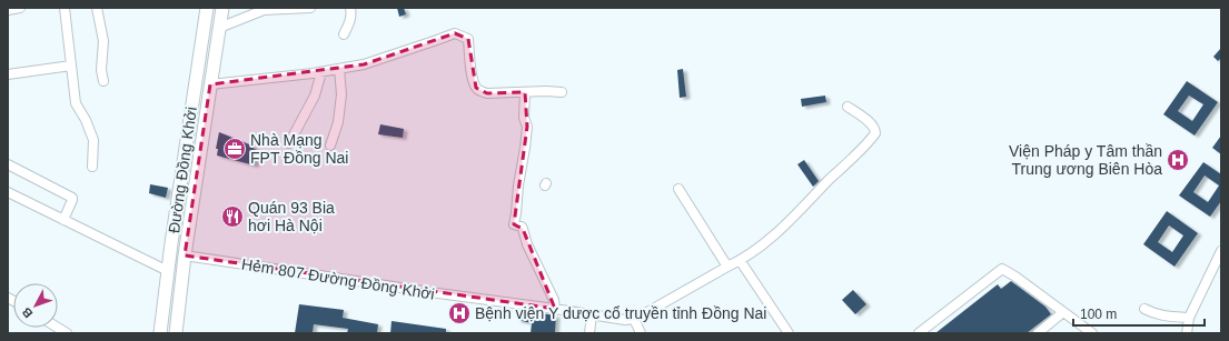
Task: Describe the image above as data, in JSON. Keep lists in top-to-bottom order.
{
  "streets": {
    "main road": ["Đường Đồng Khởi"],
    "street": ["Hẻm 807 Đường Đồng Khởi"]
  },
  "crossings": [
    ["Đường Đồng Khởi", "Hẻm 807 Đường Đồng Khởi"]
  ],
  "places": {
    "office": ["Nhà Mạng FPT Đồng Nai"],
    "hospital": ["Viện Pháp y Tâm thần Trung ương Biên Hòa", "Bệnh viện Y dược cổ truyền tỉnh Đồng Nai"],
    "restaurant": ["Quán 93 Bia hơi Hà Nội"]
  },
  "scale_bar": "100 m",
  "north": "bottom left"
}
